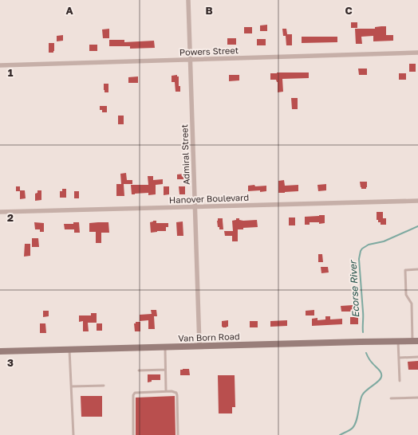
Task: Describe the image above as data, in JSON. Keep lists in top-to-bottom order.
{
  "streets": {
    "main road": ["Van Born Road"],
    "street": ["Powers Street", "Admiral Street", "Hanover Boulevard"]
  },
  "crossings": [
    ["Powers Street", "Admiral Street"],
    ["Admiral Street", "Hanover Boulevard"],
    ["Admiral Street", "Van Born Road"]
  ],
  "water": ["Ecorse River"],
  "grid": {
    "columns": ["A", "B", "C"],
    "rows": ["1", "2", "3"]
  }
}
